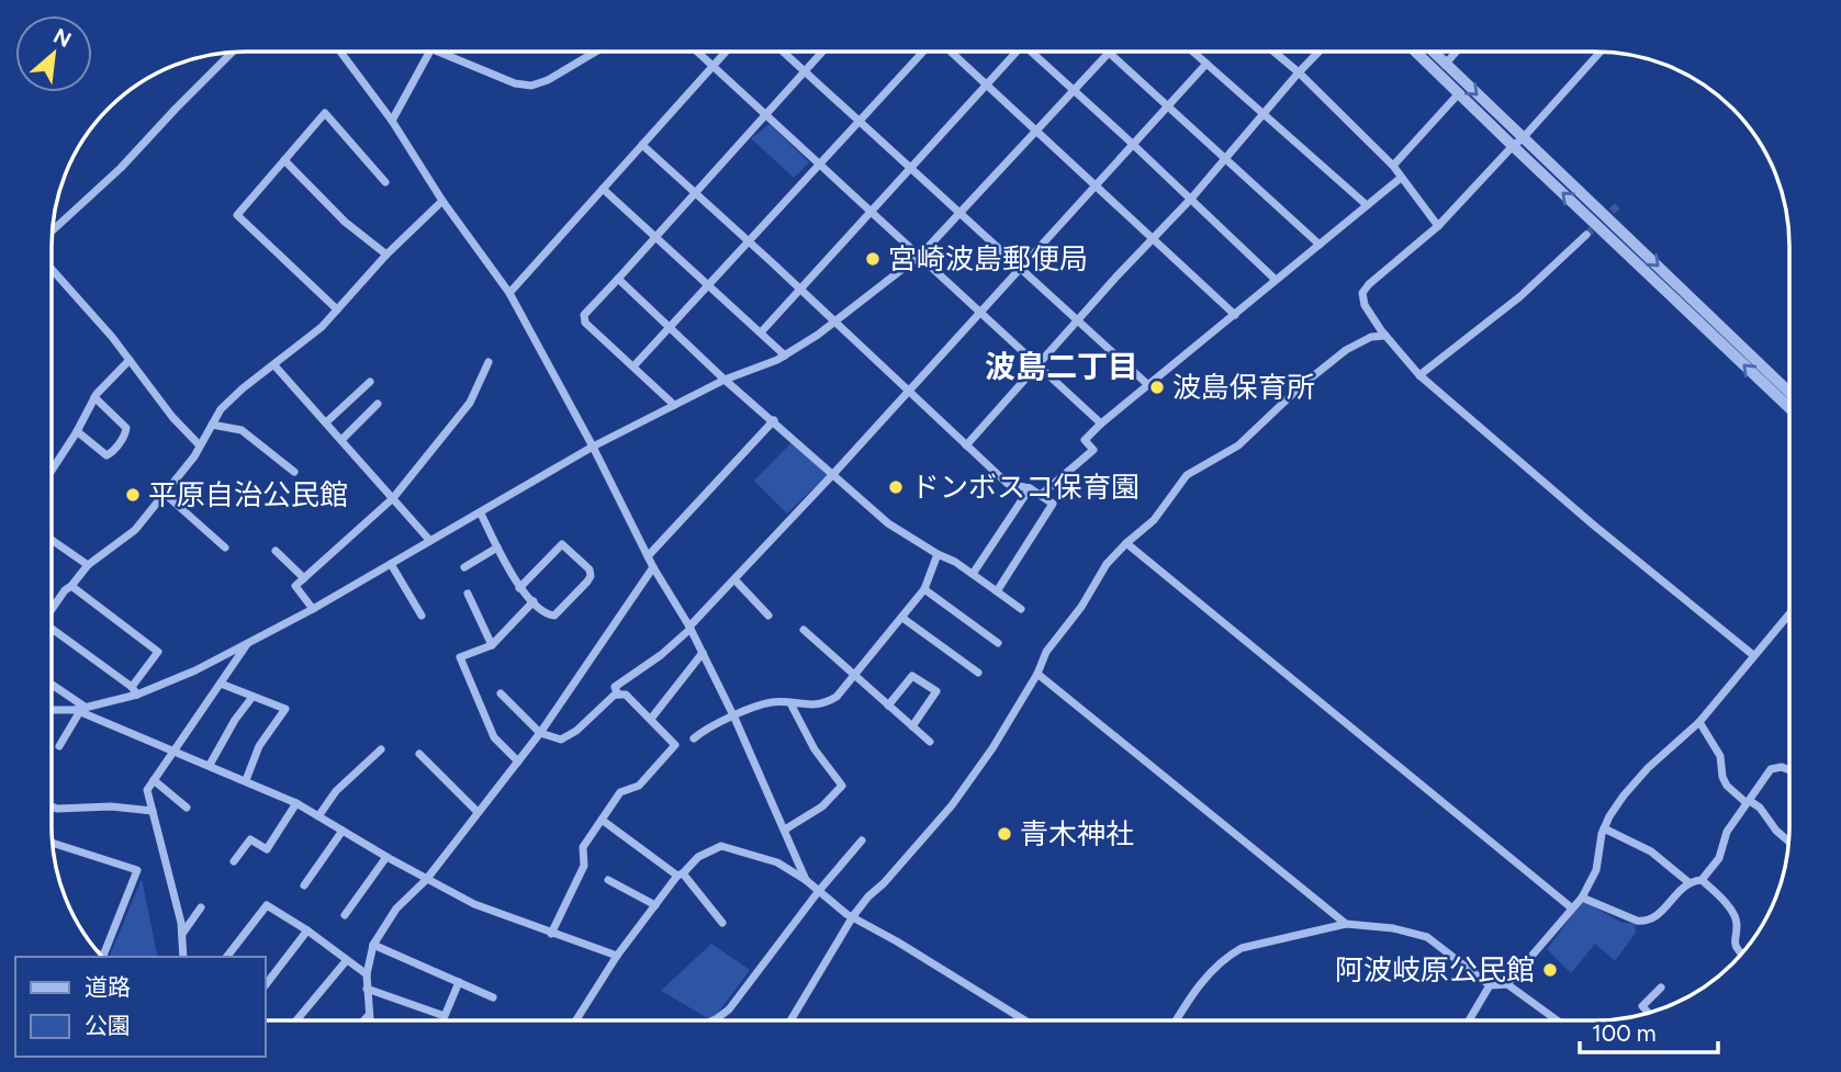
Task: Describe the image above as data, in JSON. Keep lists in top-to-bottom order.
{
  "districts": ["波島二丁目"],
  "places": [
    "宮崎波島郵便局",
    "波島保育所",
    "ドンボスコ保育園",
    "平原自治公民館",
    "青木神社",
    "阿波岐原公民館"
  ],
  "legend": ["道路", "公園"],
  "scale_bar": "100 m",
  "north": "top right"
}
